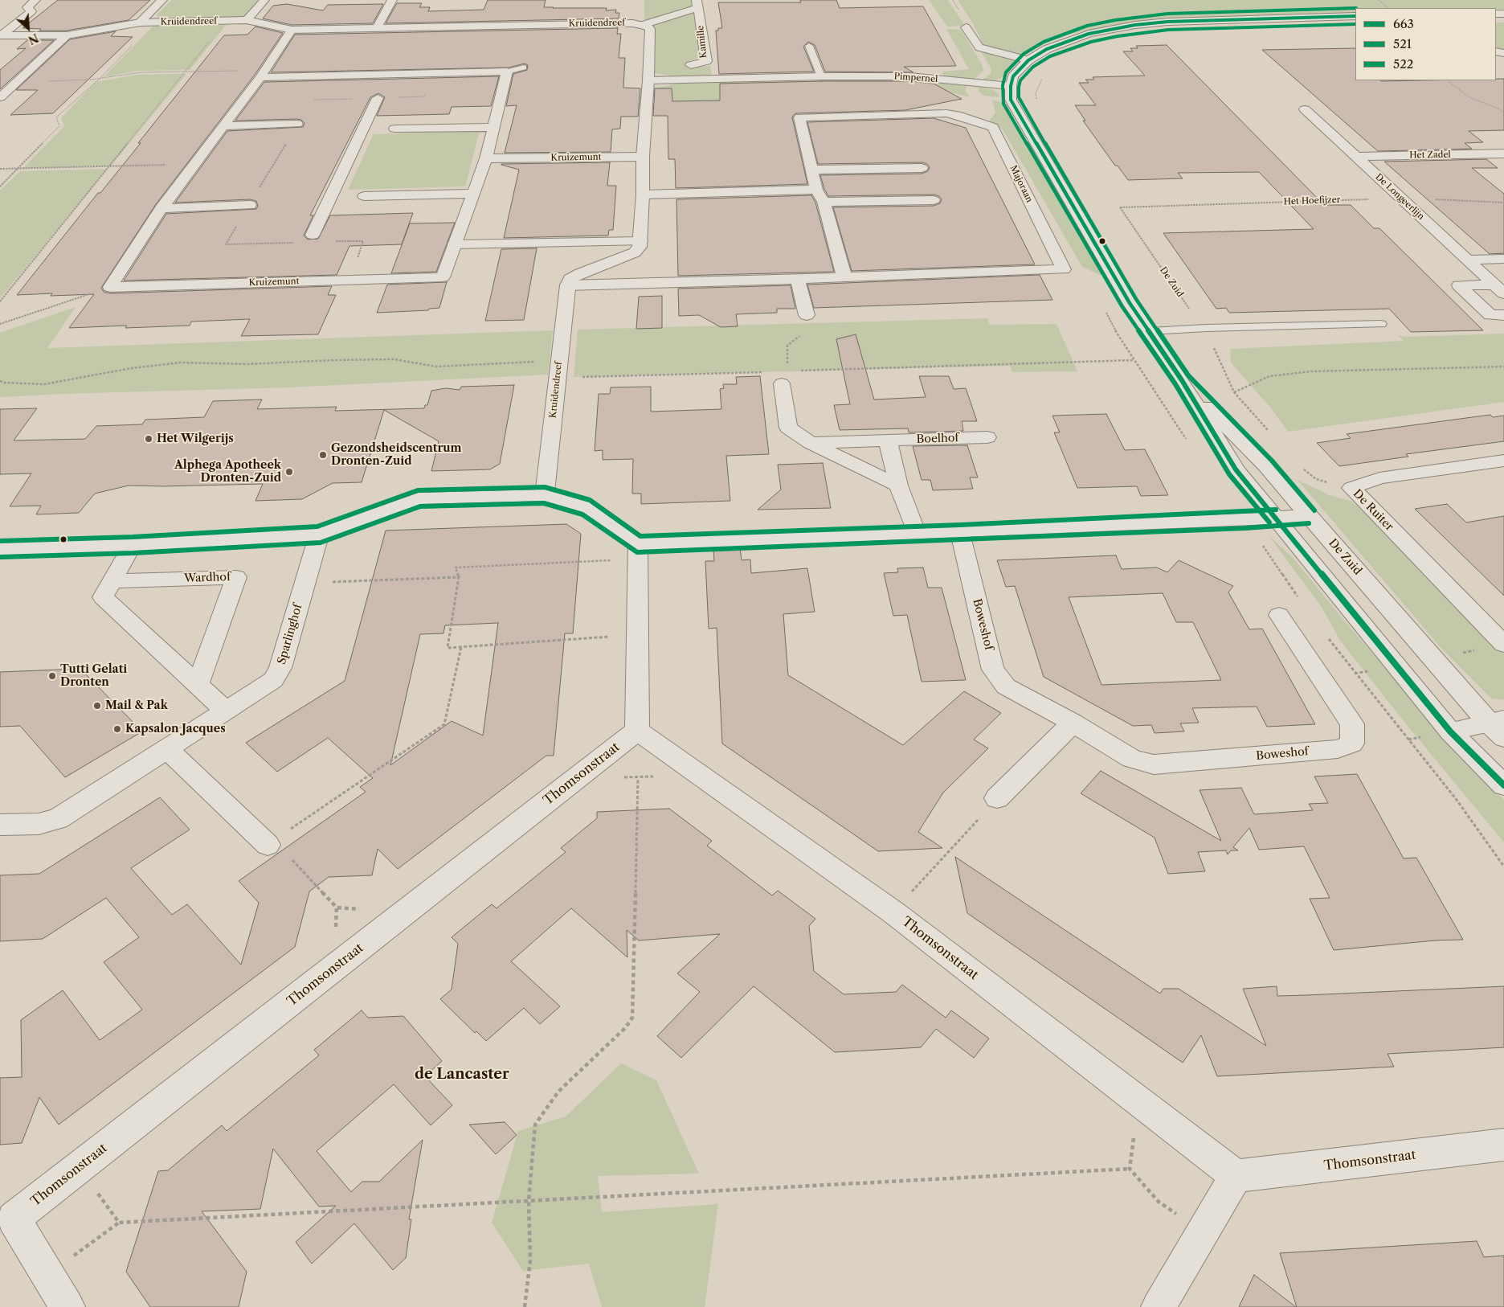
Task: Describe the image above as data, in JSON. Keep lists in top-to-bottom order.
{
  "streets": {
    "street": [
      "Kruidendreef",
      "Kamille",
      "Pimpernel",
      "Het Zadel",
      "Kruizemunt",
      "Majoraan",
      "De Longeerlijn",
      "De Zuid",
      "Boelhof",
      "De Ruiter",
      "Wardhof",
      "Boweshof",
      "Sparlinghof",
      "Thomsonstraat"
    ],
    "path": ["Het Hoefijzer"]
  },
  "crossings": [
    ["Kruidendreef", "Kamille"],
    ["Pimpernel", "De Zuid"],
    ["Het Zadel", "De Longeerlijn"],
    ["De Longeerlijn", "Het Hoefijzer"],
    ["Het Hoefijzer", "De Zuid"]
  ],
  "districts": ["de Lancaster"],
  "places": [
    "Het Wilgerijs",
    "Gezondsheidscentrum Dronten-Zuid",
    "Alphega Apotheek Dronten-Zuid",
    "Tutti Gelati Dronten",
    "Mail & Pak",
    "Kapsalon Jacques"
  ],
  "lines": ["transit line 522", "transit line 663", "transit line 521"],
  "legend": ["663", "521", "522"],
  "north": "bottom right"
}
